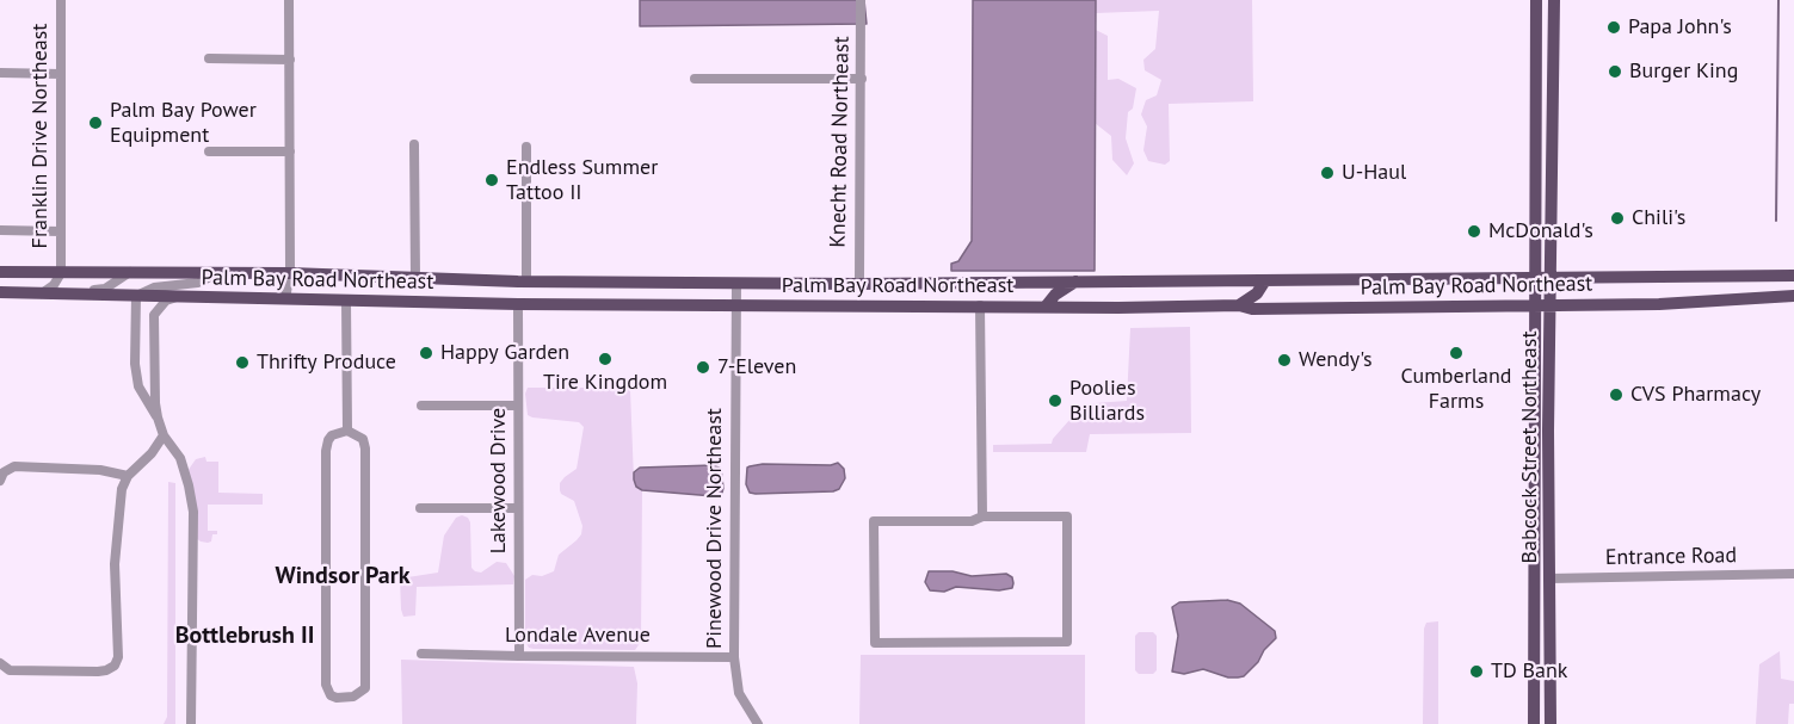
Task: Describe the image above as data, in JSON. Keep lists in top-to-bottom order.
{
  "streets": {
    "main road": ["Palm Bay Road Northeast", "Babcock Street Northeast"],
    "street": [
      "Franklin Drive Northeast",
      "Knecht Road Northeast",
      "Lakewood Drive",
      "Pinewood Drive Northeast",
      "Entrance Road",
      "Londale Avenue"
    ]
  },
  "crossings": [
    ["Franklin Drive Northeast", "Palm Bay Road Northeast"],
    ["Knecht Road Northeast", "Palm Bay Road Northeast"],
    ["Palm Bay Road Northeast", "Babcock Street Northeast"],
    ["Palm Bay Road Northeast", "Lakewood Drive"],
    ["Palm Bay Road Northeast", "Pinewood Drive Northeast"],
    ["Babcock Street Northeast", "Entrance Road"],
    ["Lakewood Drive", "Londale Avenue"],
    ["Pinewood Drive Northeast", "Londale Avenue"]
  ],
  "districts": ["Windsor Park", "Bottlebrush II"],
  "places": [
    "Papa John's",
    "Burger King",
    "Palm Bay Power Equipment",
    "U-Haul",
    "Endless Summer Tattoo II",
    "Chili's",
    "McDonald's",
    "Happy Garden",
    "Cumberland Farms",
    "Tire Kingdom",
    "Wendy's",
    "Thrifty Produce",
    "7-Eleven",
    "CVS Pharmacy",
    "Poolies Billiards",
    "TD Bank"
  ]
}
